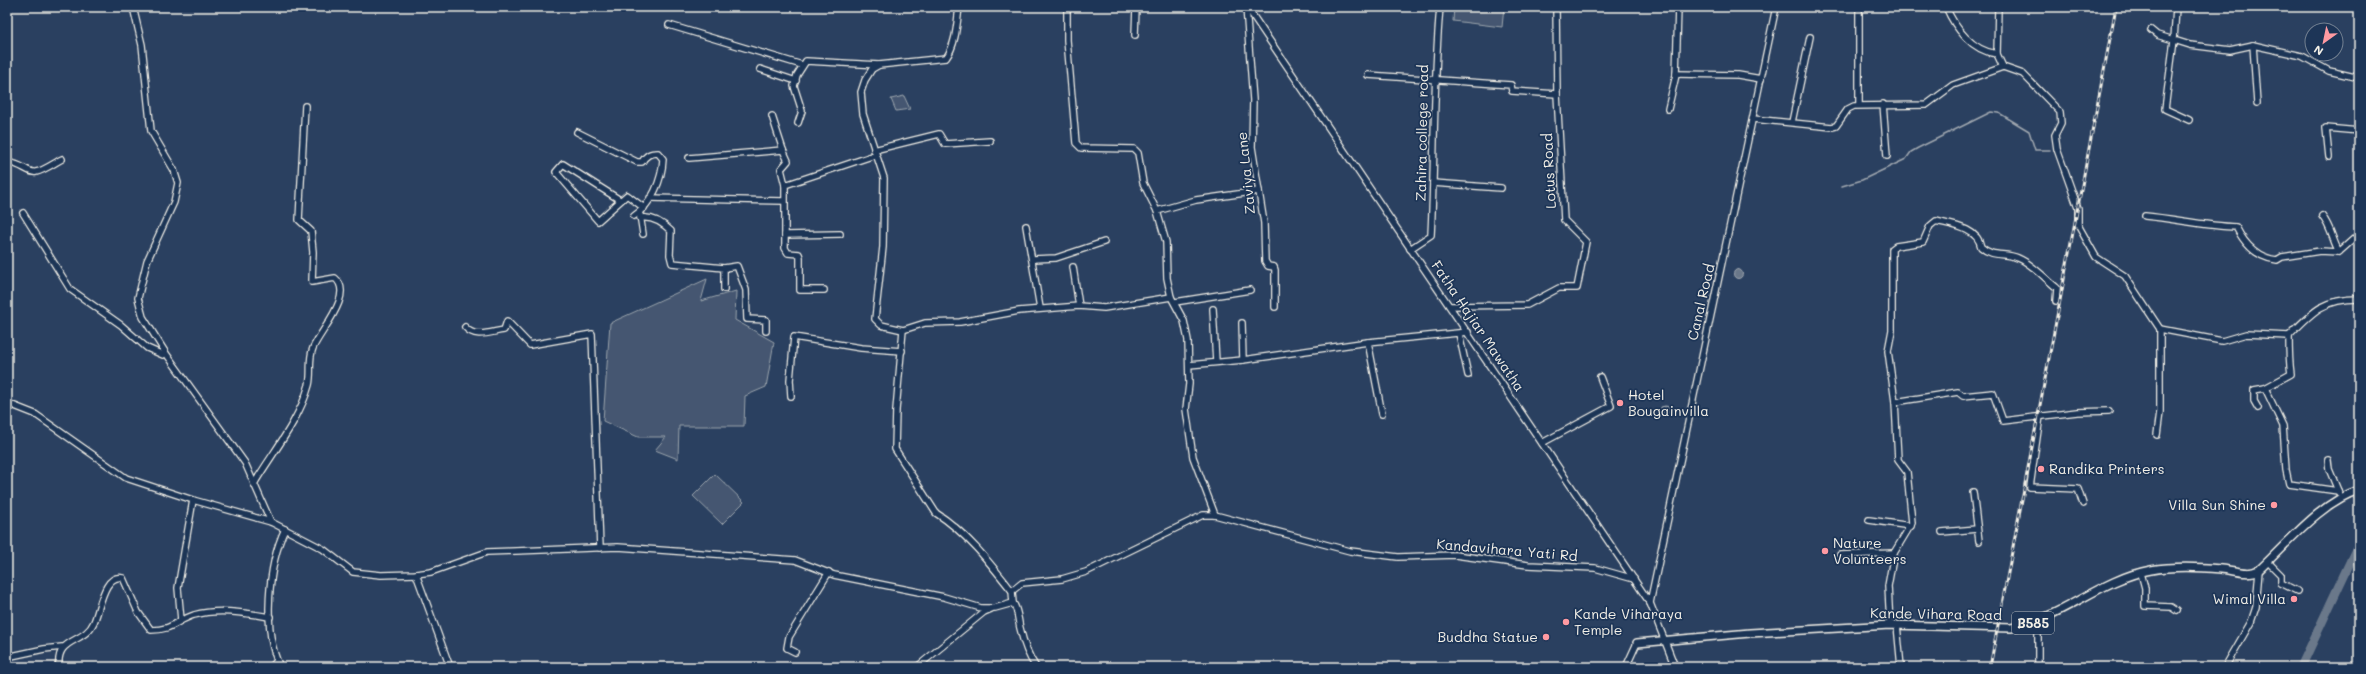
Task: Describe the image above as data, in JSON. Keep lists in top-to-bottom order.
{
  "streets": {
    "main road": ["Kande Vihara Road", "B585"],
    "street": [
      "Zahira college road",
      "Lotus Road",
      "Zaviya Lane",
      "Canal Road",
      "Fatha Hajiar Mawatha",
      "Kandavihara Yati Rd"
    ]
  },
  "crossings": [
    ["Zahira college road", "Fatha Hajiar Mawatha"],
    ["Lotus Road", "Fatha Hajiar Mawatha"],
    ["Zaviya Lane", "Fatha Hajiar Mawatha"],
    ["Canal Road", "Fatha Hajiar Mawatha"],
    ["Fatha Hajiar Mawatha", "Kandavihara Yati Rd"],
    ["Fatha Hajiar Mawatha", "Kande Vihara Road"]
  ],
  "places": [
    "Hotel Bougainvilla",
    "Randika Printers",
    "Villa Sun Shine",
    "Nature Volunteers",
    "Wimal Villa",
    "Kande Viharaya Temple",
    "Buddha Statue"
  ],
  "north": "bottom left"
}
